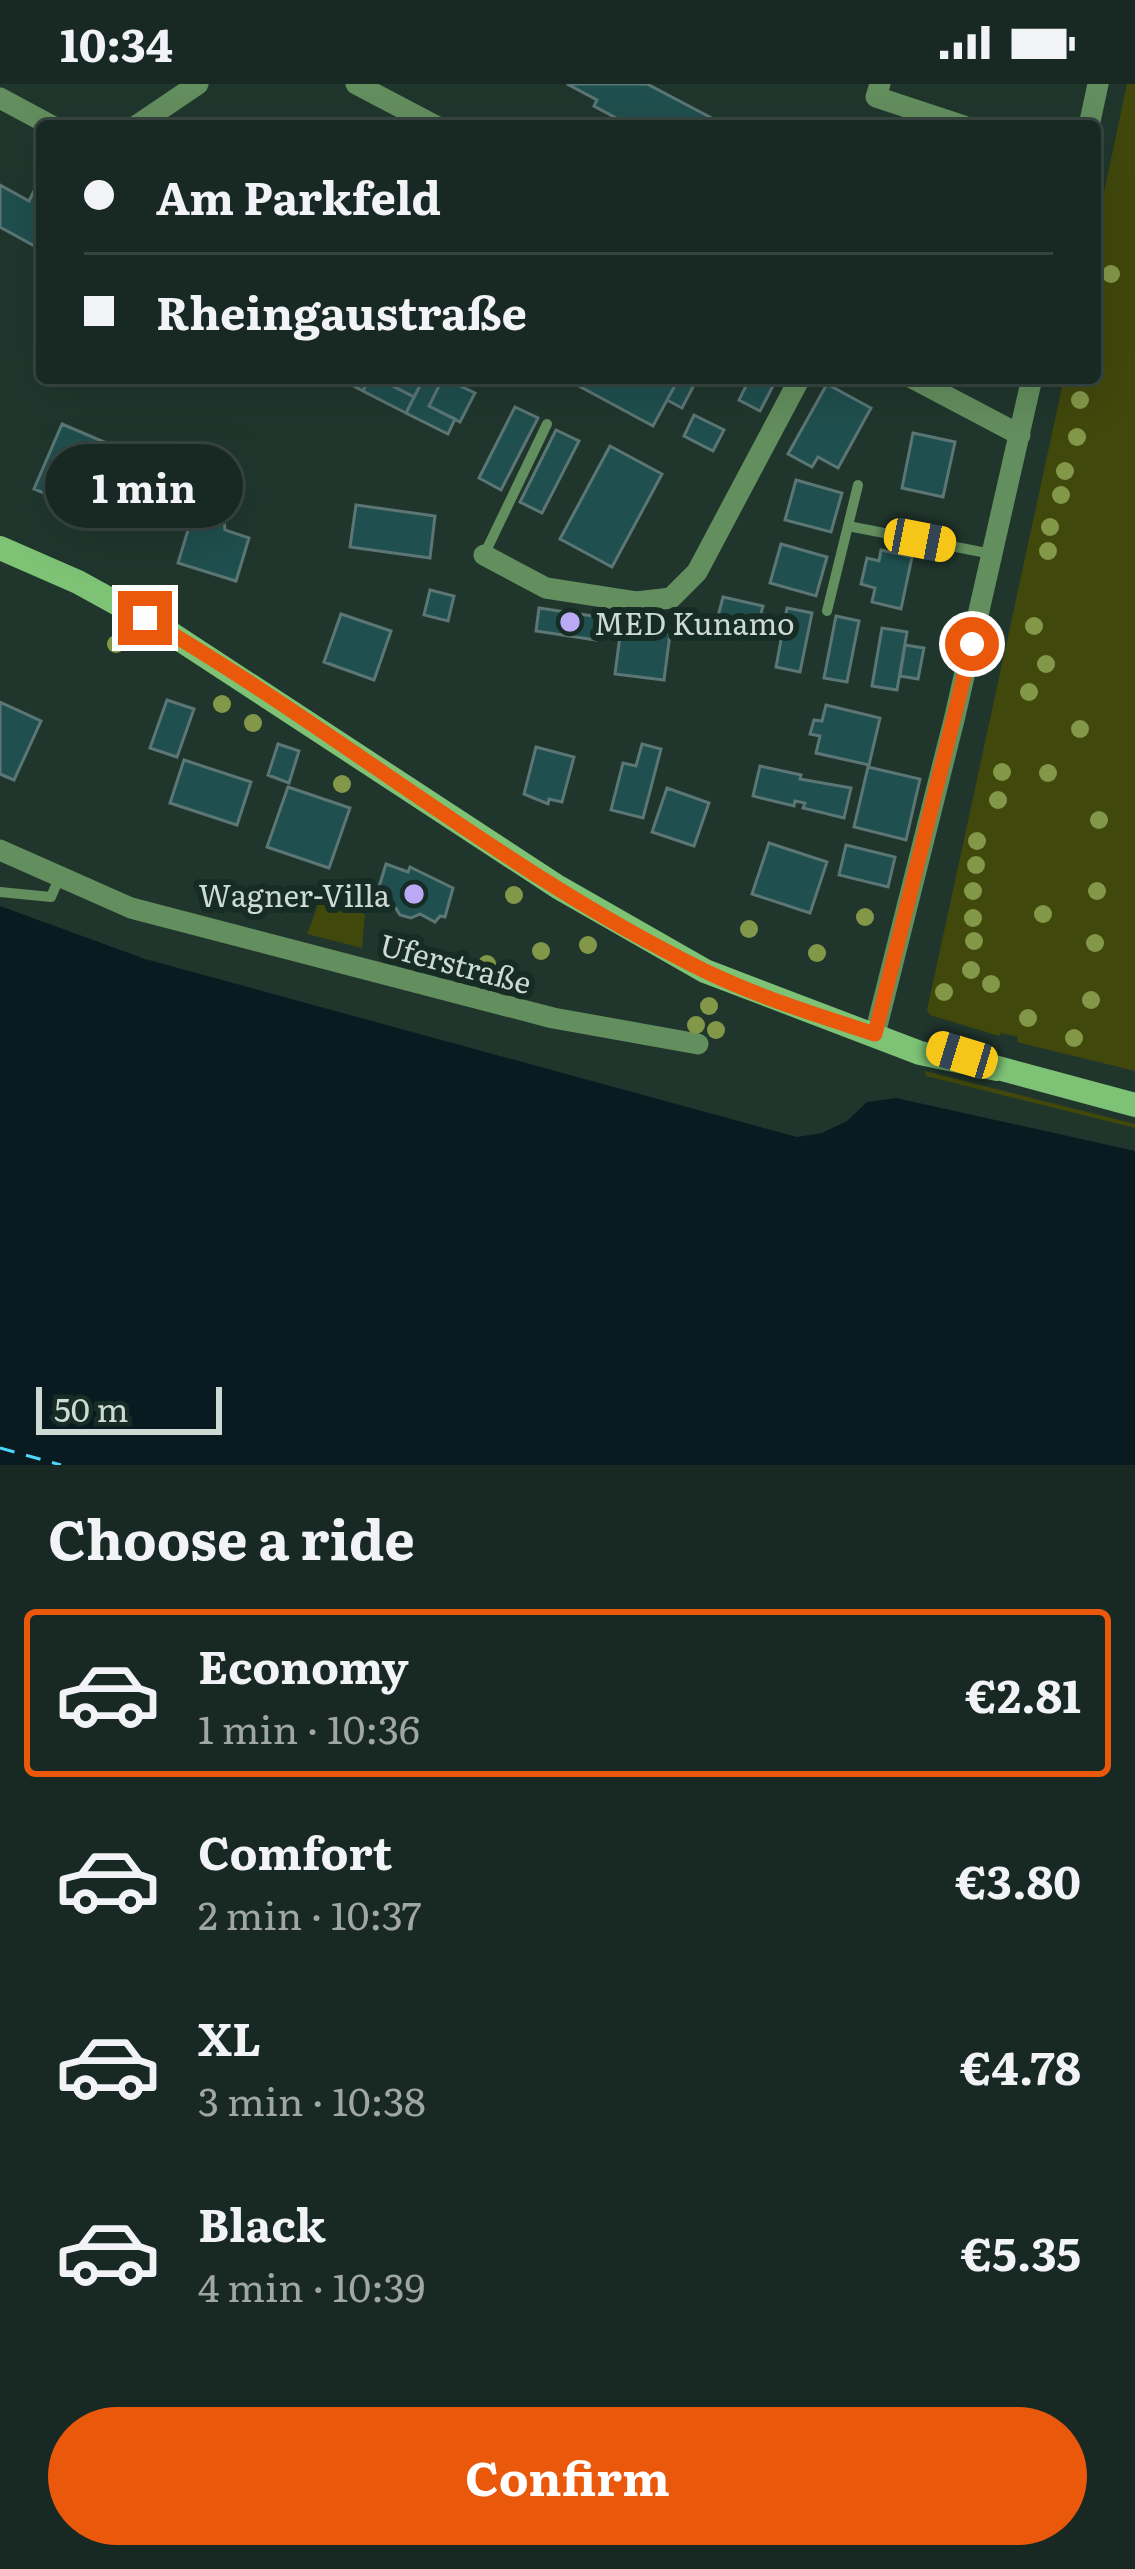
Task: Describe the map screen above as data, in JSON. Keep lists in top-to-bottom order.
{
  "streets": {
    "street": ["Uferstraße"]
  },
  "places": ["MED Kunamo", "Wagner-Villa"],
  "scale_bar": "50 m",
  "page": {
    "status": "10:34",
    "banner": ["Am Parkfeld", "Rheingaustraße"],
    "bubble": "1 min",
    "scale": "50 m",
    "heading": "Choose a ride",
    "list": [
      {
        "name": "Economy",
        "note": "1 min · 10:36",
        "value": "€2.81"
      },
      {
        "name": "Comfort",
        "note": "2 min · 10:37",
        "value": "€3.80"
      },
      {
        "name": "XL",
        "note": "3 min · 10:38",
        "value": "€4.78"
      },
      {
        "name": "Black",
        "note": "4 min · 10:39",
        "value": "€5.35"
      }
    ],
    "buttons": "Confirm"
  }
}
